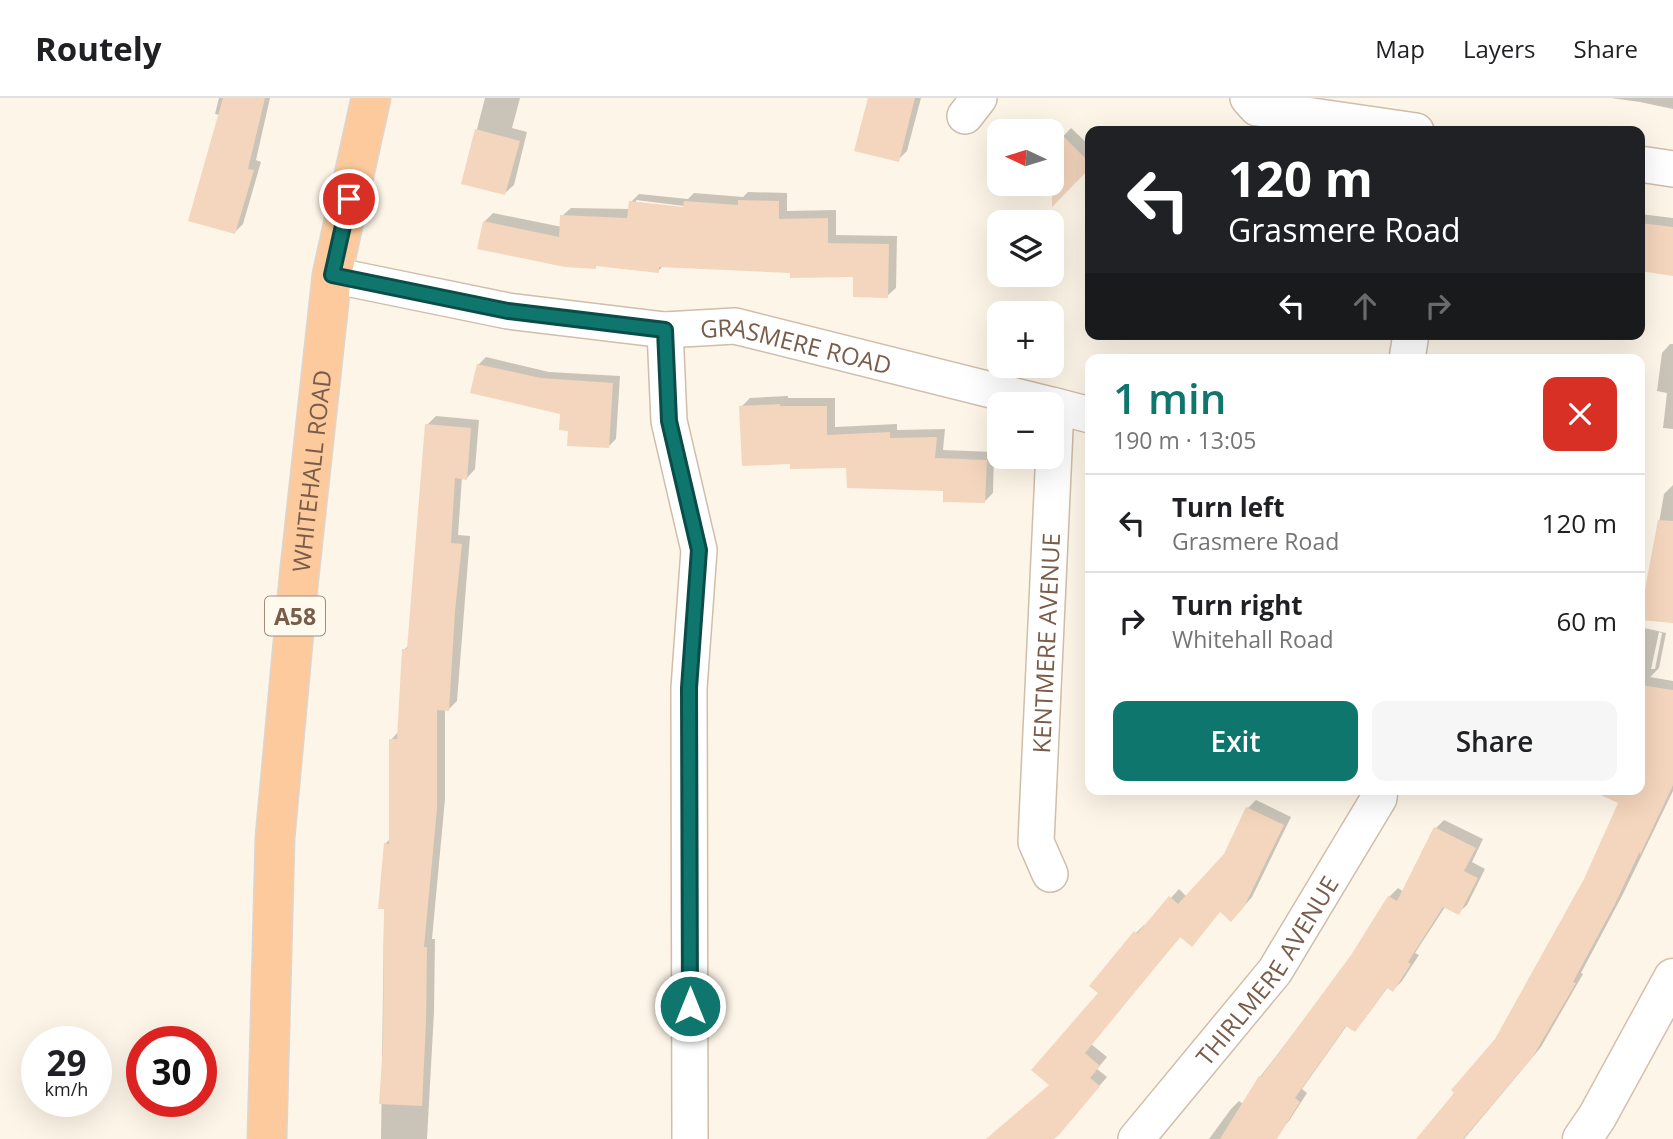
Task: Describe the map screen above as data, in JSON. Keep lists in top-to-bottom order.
{
  "streets": {
    "highway": ["WHITEHALL ROAD", "A58"],
    "street": ["GRASMERE ROAD", "KENTMERE AVENUE", "THIRLMERE AVENUE"]
  },
  "crossings": [
    ["GRASMERE ROAD", "WHITEHALL ROAD"]
  ],
  "north": "left",
  "page": {
    "header": "Routely",
    "nav": ["Map", "Layers", "Share"],
    "map_buttons": ["+", "−"],
    "turn": ["120 m", "Grasmere Road"],
    "heading": ["1 min", "190 m · 13:05"],
    "list": [
      {
        "name": "Turn left",
        "note": "Grasmere Road",
        "value": "120 m"
      },
      {
        "name": "Turn right",
        "note": "Whitehall Road",
        "value": "60 m"
      }
    ],
    "buttons": ["Exit", "Share"],
    "speed": "29 km/h",
    "limit": "30"
  }
}
